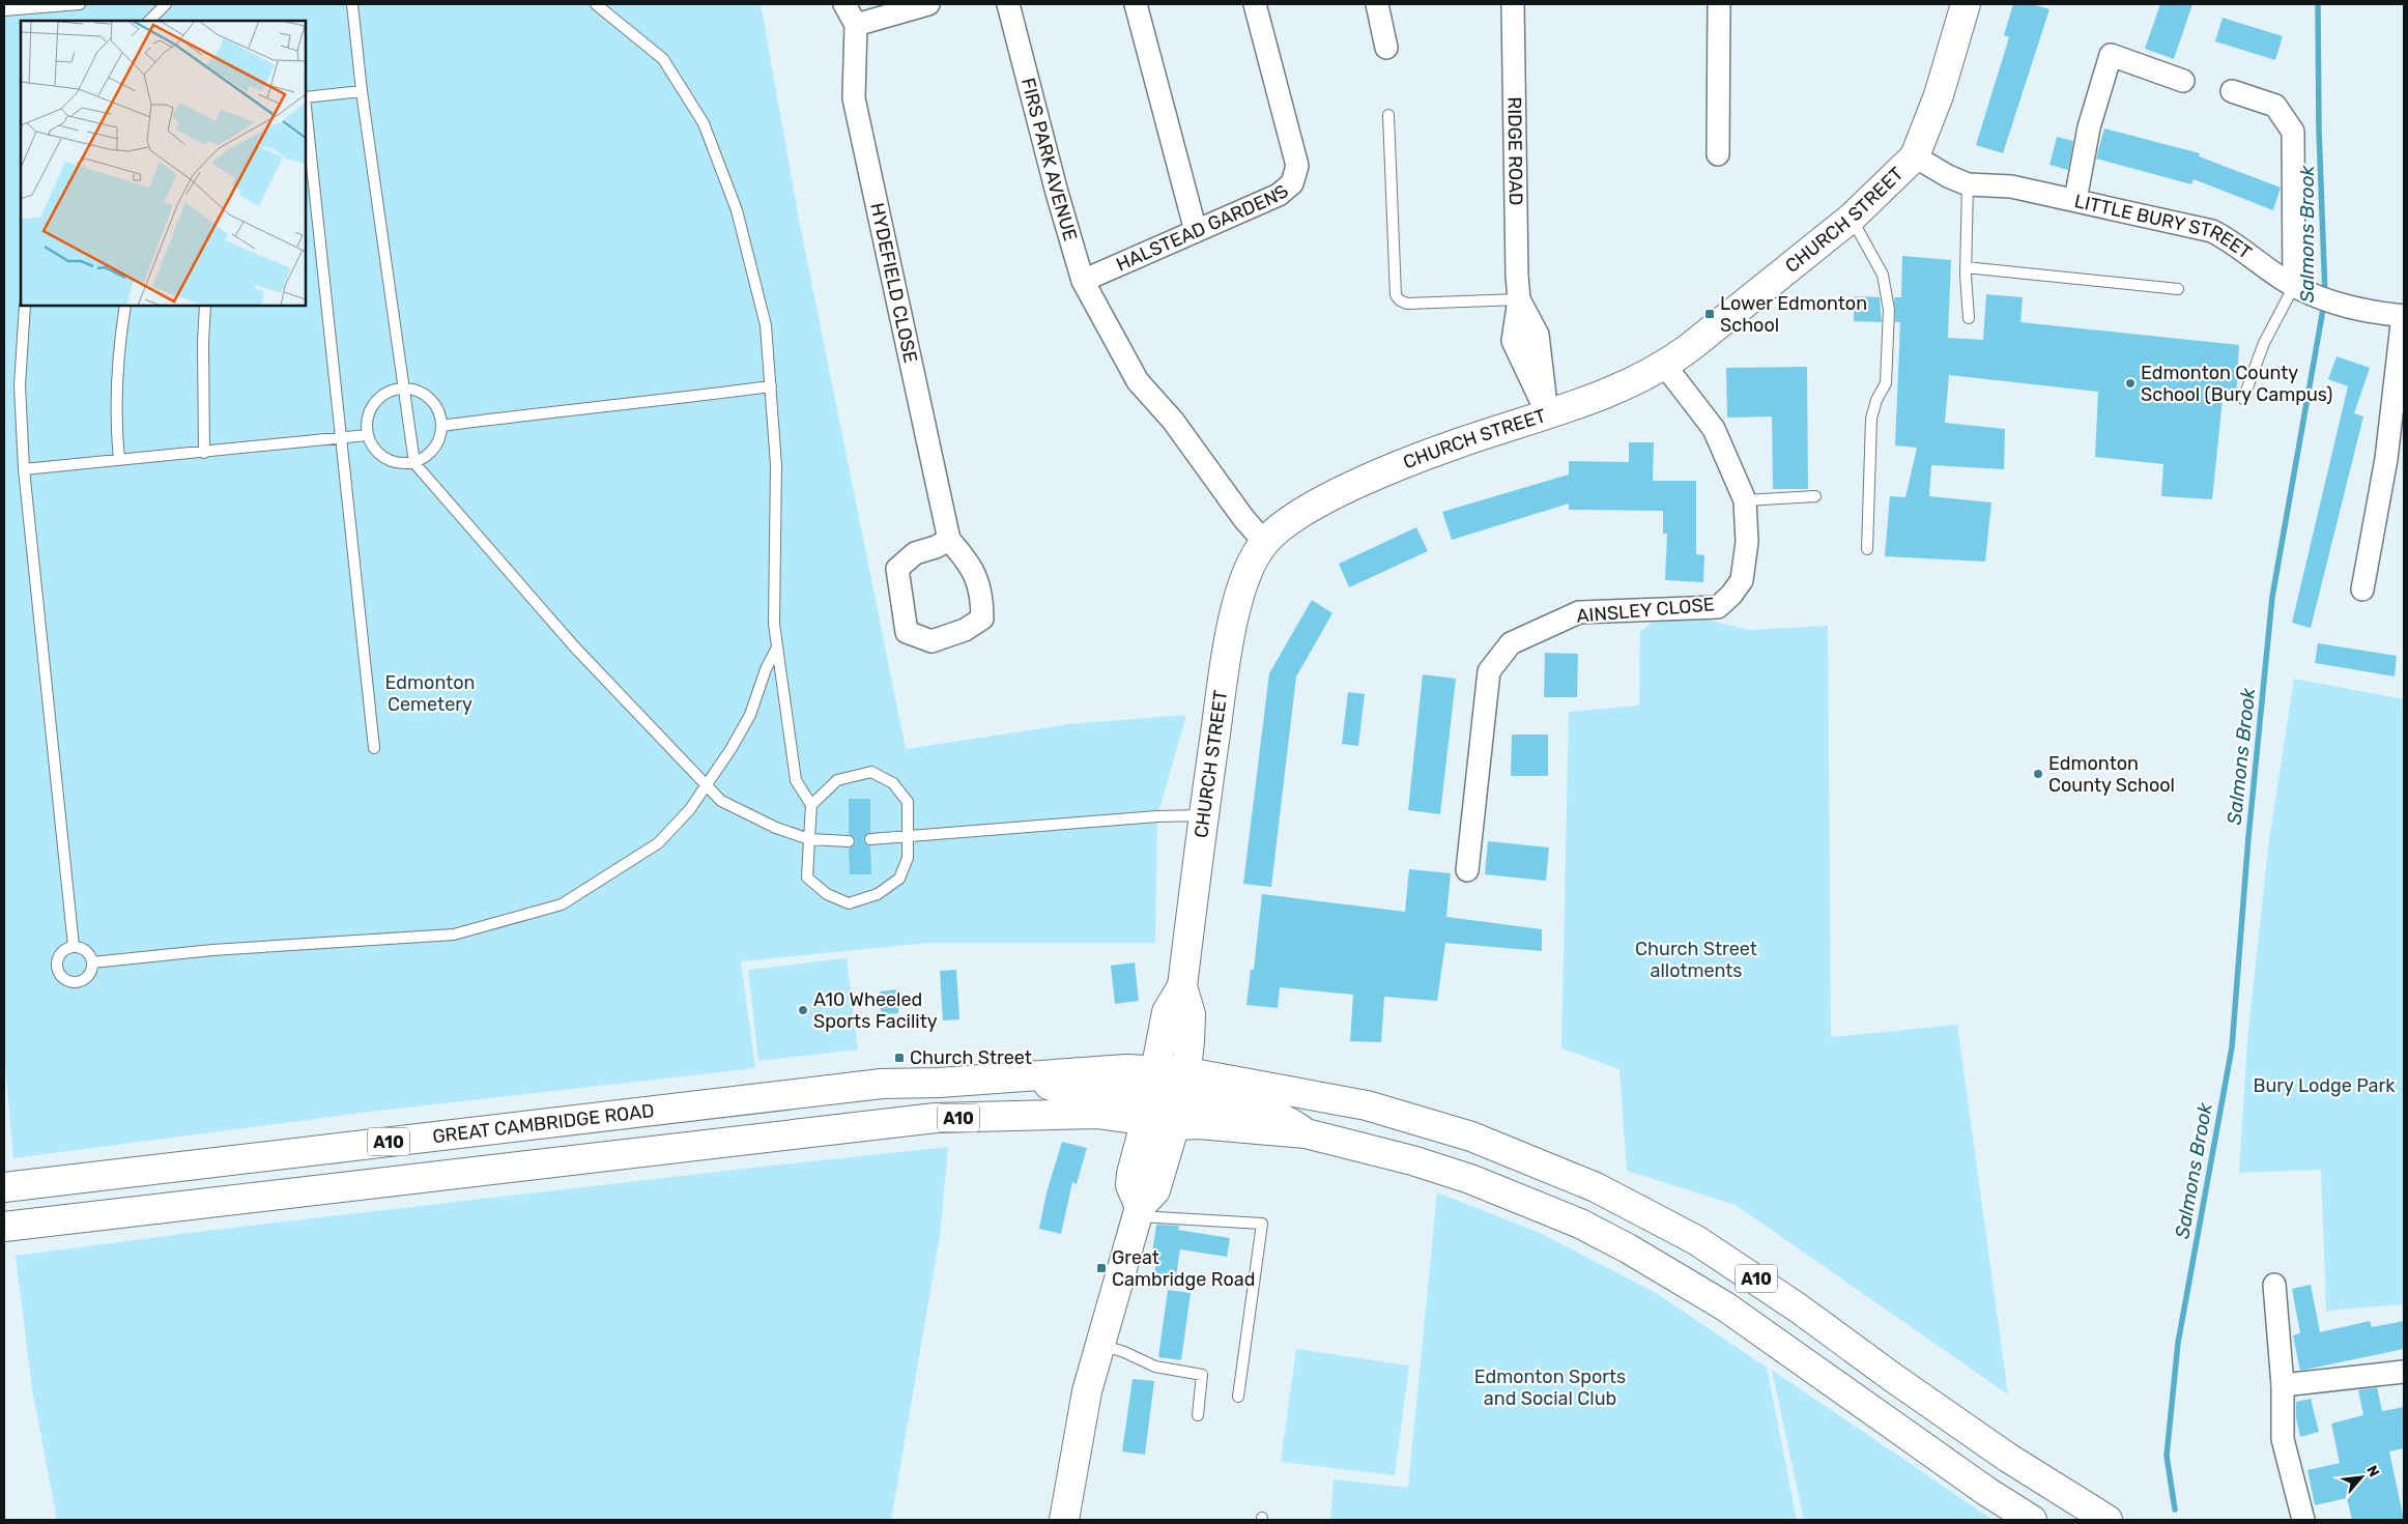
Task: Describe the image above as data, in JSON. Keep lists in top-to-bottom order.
{
  "streets": {
    "main road": ["CHURCH STREET", "A10", "GREAT CAMBRIDGE ROAD"],
    "street": [
      "RIDGE ROAD",
      "FIRS PARK AVENUE",
      "HALSTEAD GARDENS",
      "LITTLE BURY STREET",
      "HYDEFIELD CLOSE",
      "AINSLEY CLOSE"
    ]
  },
  "crossings": [
    ["RIDGE ROAD", "CHURCH STREET"],
    ["FIRS PARK AVENUE", "CHURCH STREET"],
    ["FIRS PARK AVENUE", "HALSTEAD GARDENS"],
    ["CHURCH STREET", "LITTLE BURY STREET"],
    ["CHURCH STREET", "AINSLEY CLOSE"],
    ["CHURCH STREET", "A10"],
    ["A10", "GREAT CAMBRIDGE ROAD"]
  ],
  "water": ["Salmons Brook"],
  "parks": [
    "Edmonton Cemetery",
    "Church Street allotments",
    "Bury Lodge Park",
    "Edmonton Sports and Social Club"
  ],
  "places": {
    "transit": ["Lower Edmonton School", "Church Street", "Great Cambridge Road"],
    "other": ["Edmonton County School (Bury Campus)", "Edmonton County School", "A10 Wheeled Sports Facility"]
  },
  "north": "top right"
}
